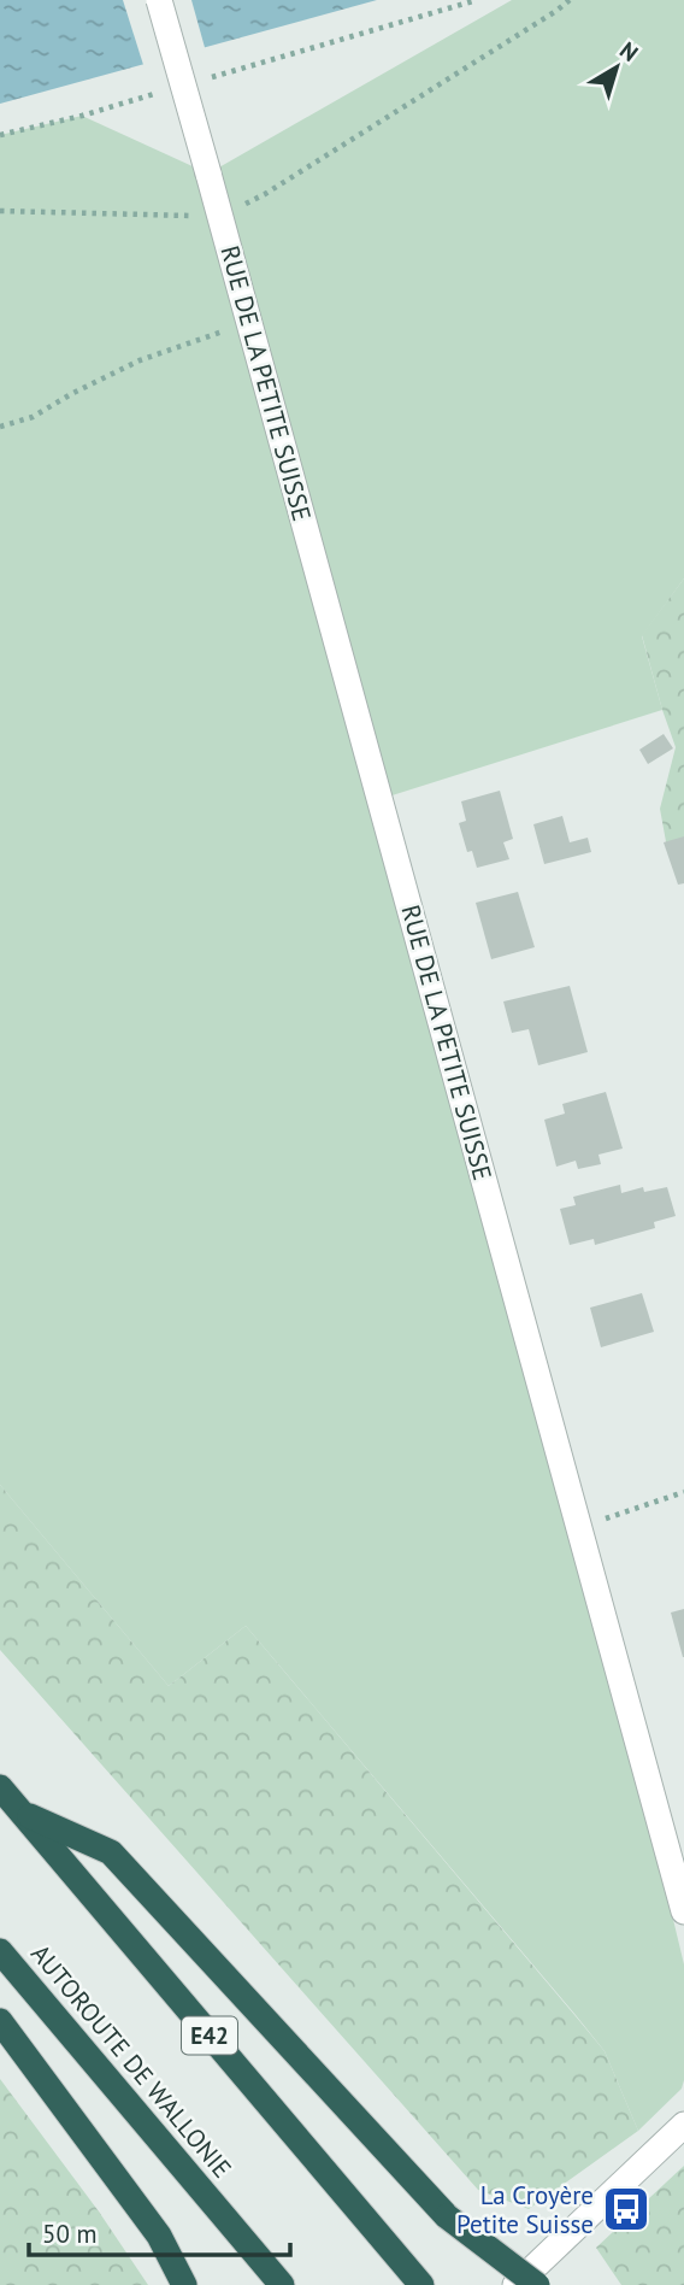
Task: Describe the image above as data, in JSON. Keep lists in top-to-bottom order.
{
  "streets": {
    "highway": ["E42", "AUTOROUTE DE WALLONIE"],
    "street": ["RUE DE LA PETITE SUISSE"]
  },
  "places": {
    "bus stop": ["La Croyère Petite Suisse"]
  },
  "scale_bar": "50 m",
  "north": "top right"
}
